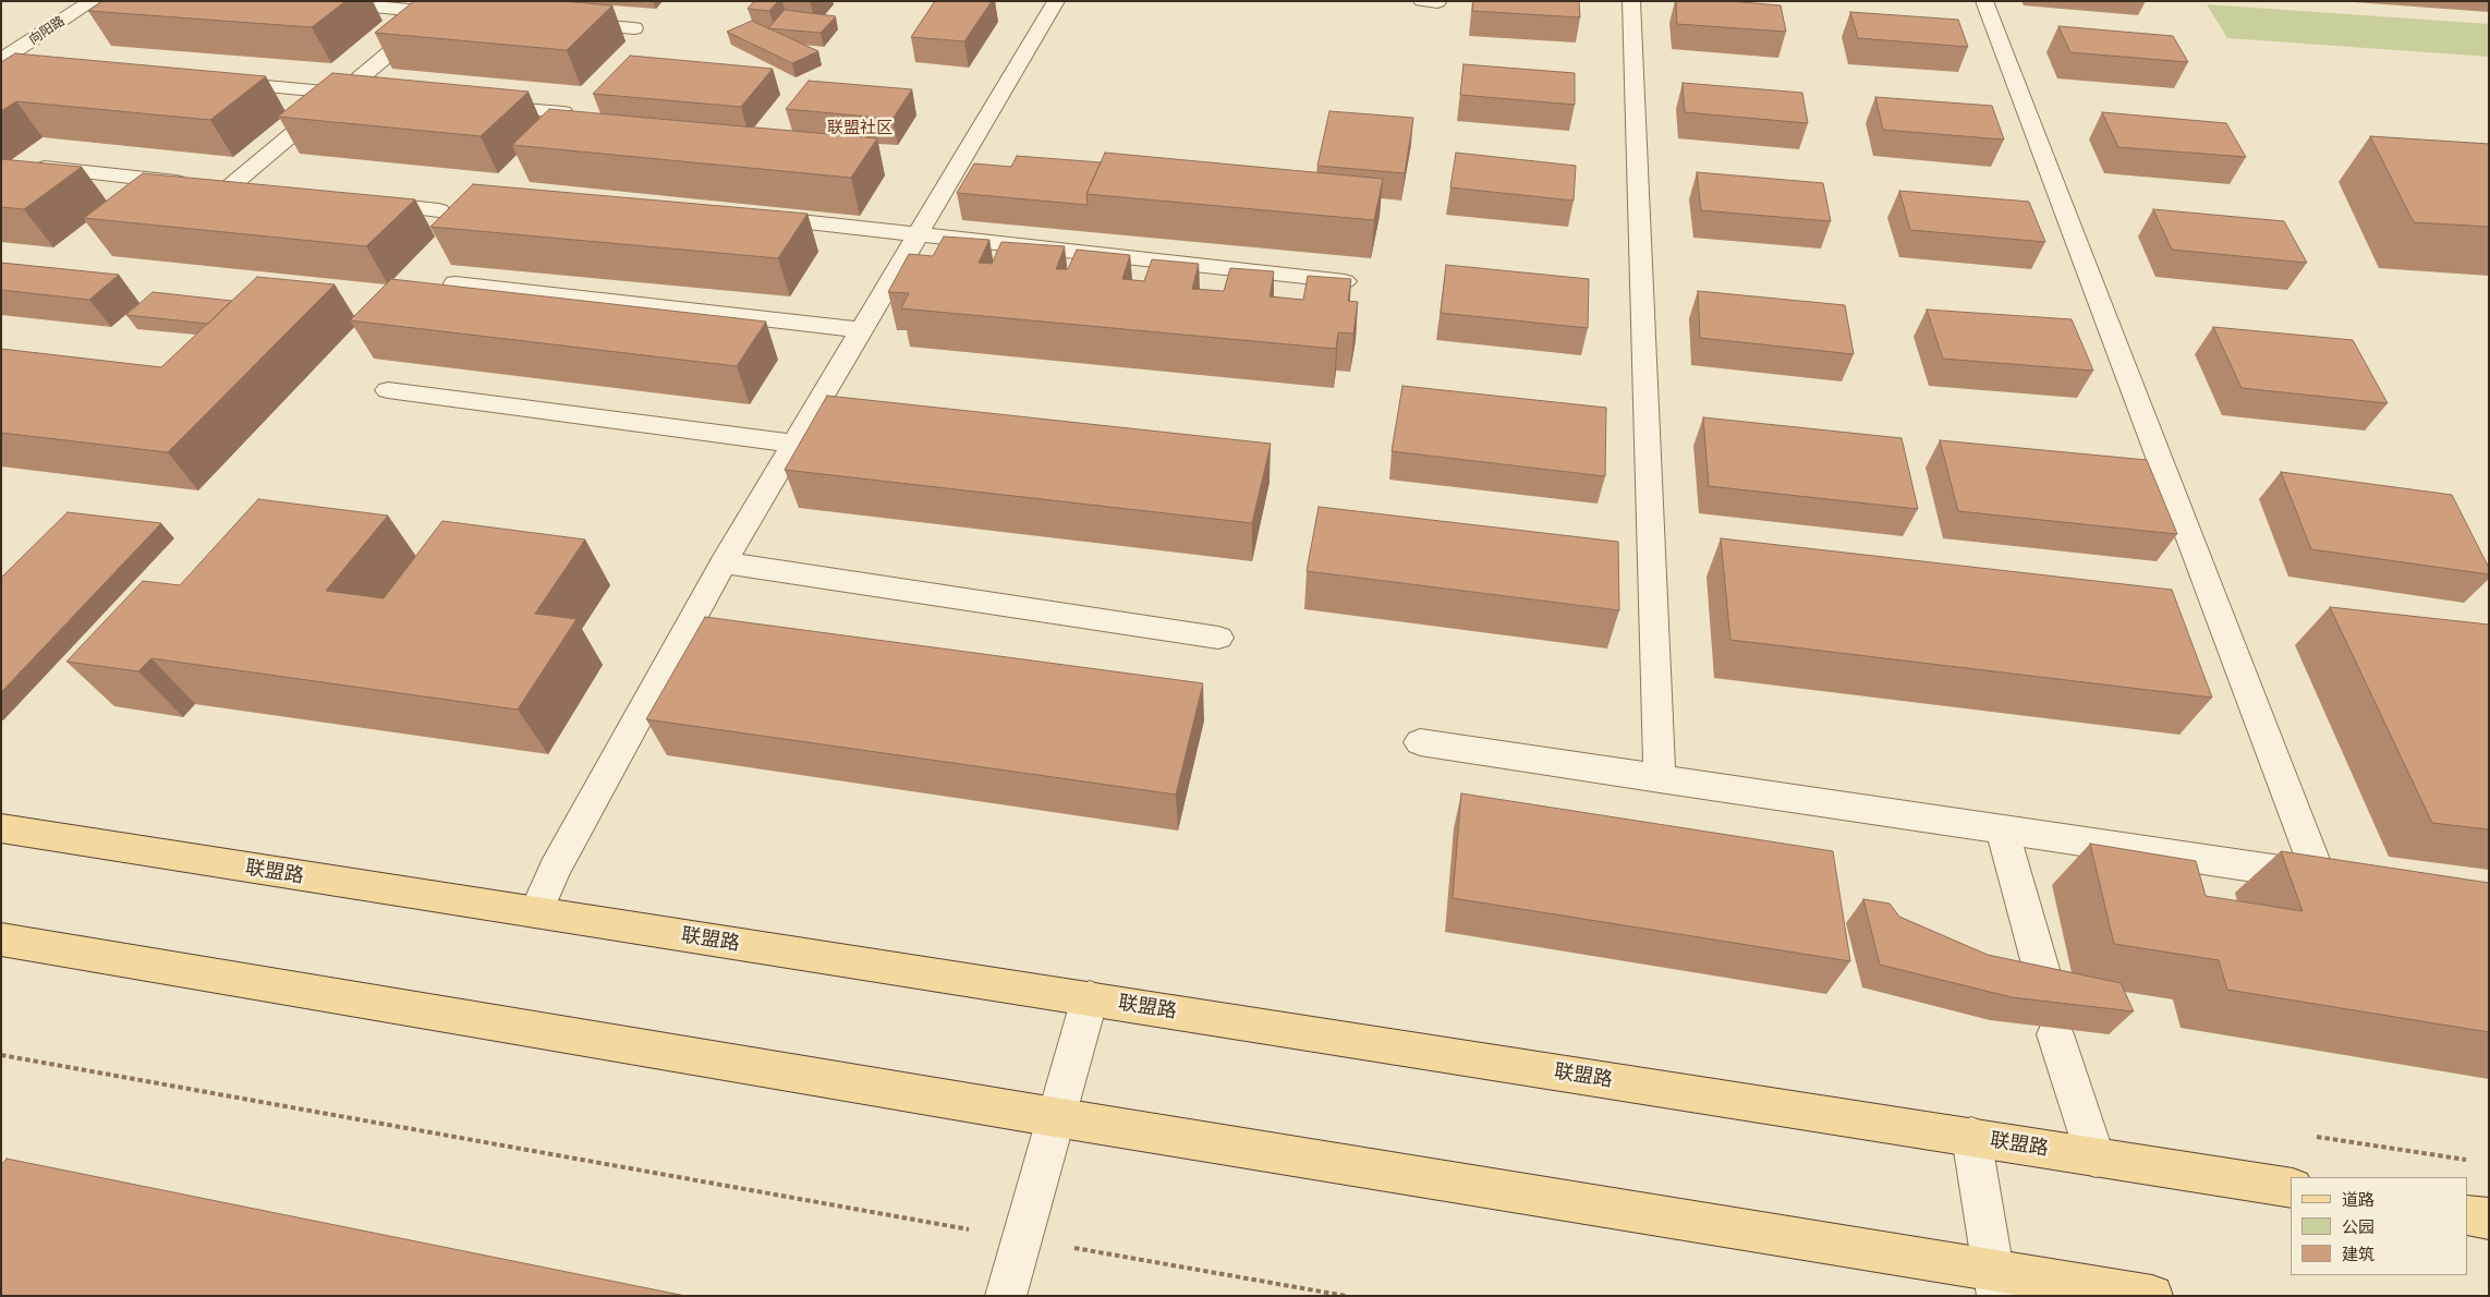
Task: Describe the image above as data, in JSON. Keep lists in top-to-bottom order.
{
  "streets": {
    "main road": ["联盟路"],
    "street": ["向阳路"]
  },
  "districts": ["联盟社区"],
  "legend": ["道路", "公园", "建筑"]
}
